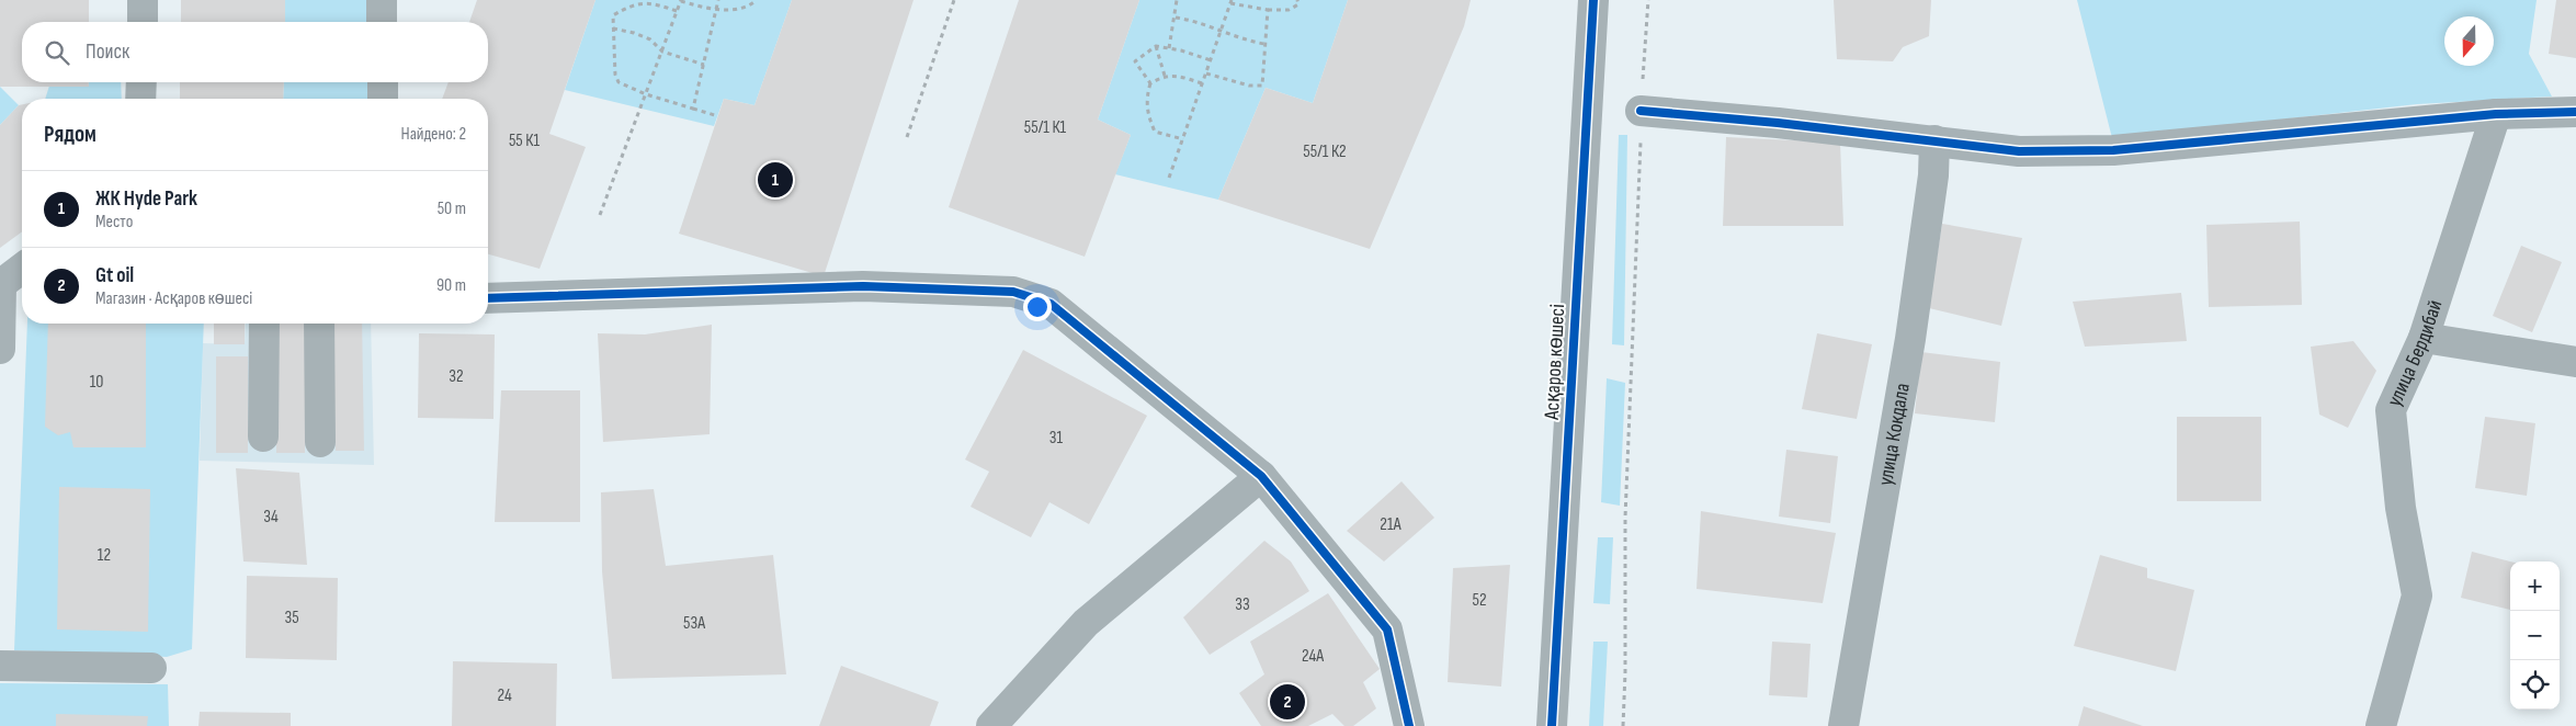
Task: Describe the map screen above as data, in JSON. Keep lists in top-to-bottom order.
{
  "streets": {
    "street": ["улица Бердибай", "Асқаров көшесі", "улица Кокдала"]
  },
  "house_numbers": [
    "55/1 К1",
    "55 К1",
    "55/1 К2",
    "32",
    "10",
    "31",
    "34",
    "21А",
    "12",
    "52",
    "33",
    "35",
    "53А",
    "24А",
    "24"
  ],
  "north": "bottom",
  "page": {
    "search": "Поиск",
    "heading": ["Рядом", "Найдено: 2"],
    "pins": ["1", "2"],
    "list": [
      {
        "mark": "1",
        "name": "ЖК Hyde Park",
        "note": "Место",
        "value": "50 m"
      },
      {
        "mark": "2",
        "name": "Gt oil",
        "note": "Магазин · Асқаров көшесі",
        "value": "90 m"
      }
    ],
    "map_buttons": ["+", "−"]
  }
}
